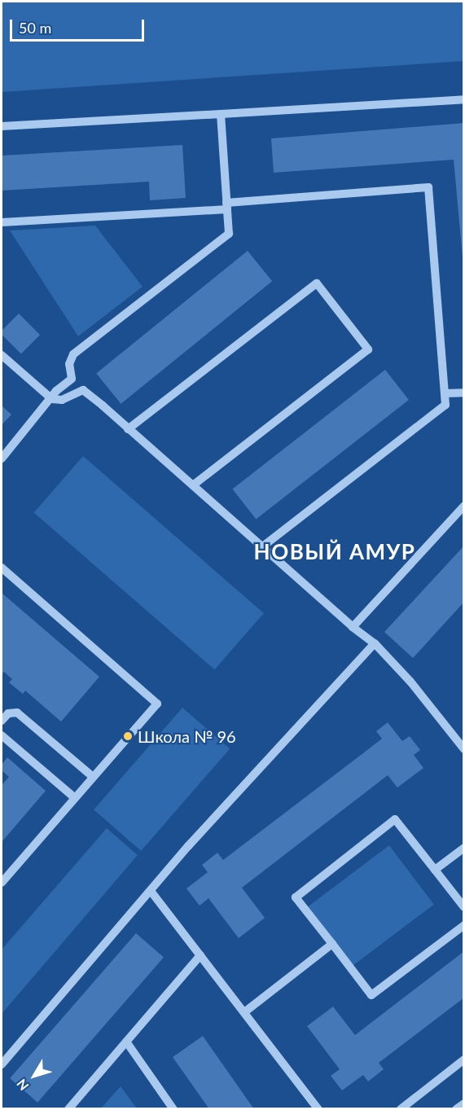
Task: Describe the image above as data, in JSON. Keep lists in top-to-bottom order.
{
  "districts": ["НОВЫЙ АМУР"],
  "places": ["Школа № 96"],
  "scale_bar": "50 m",
  "north": "bottom left"
}
